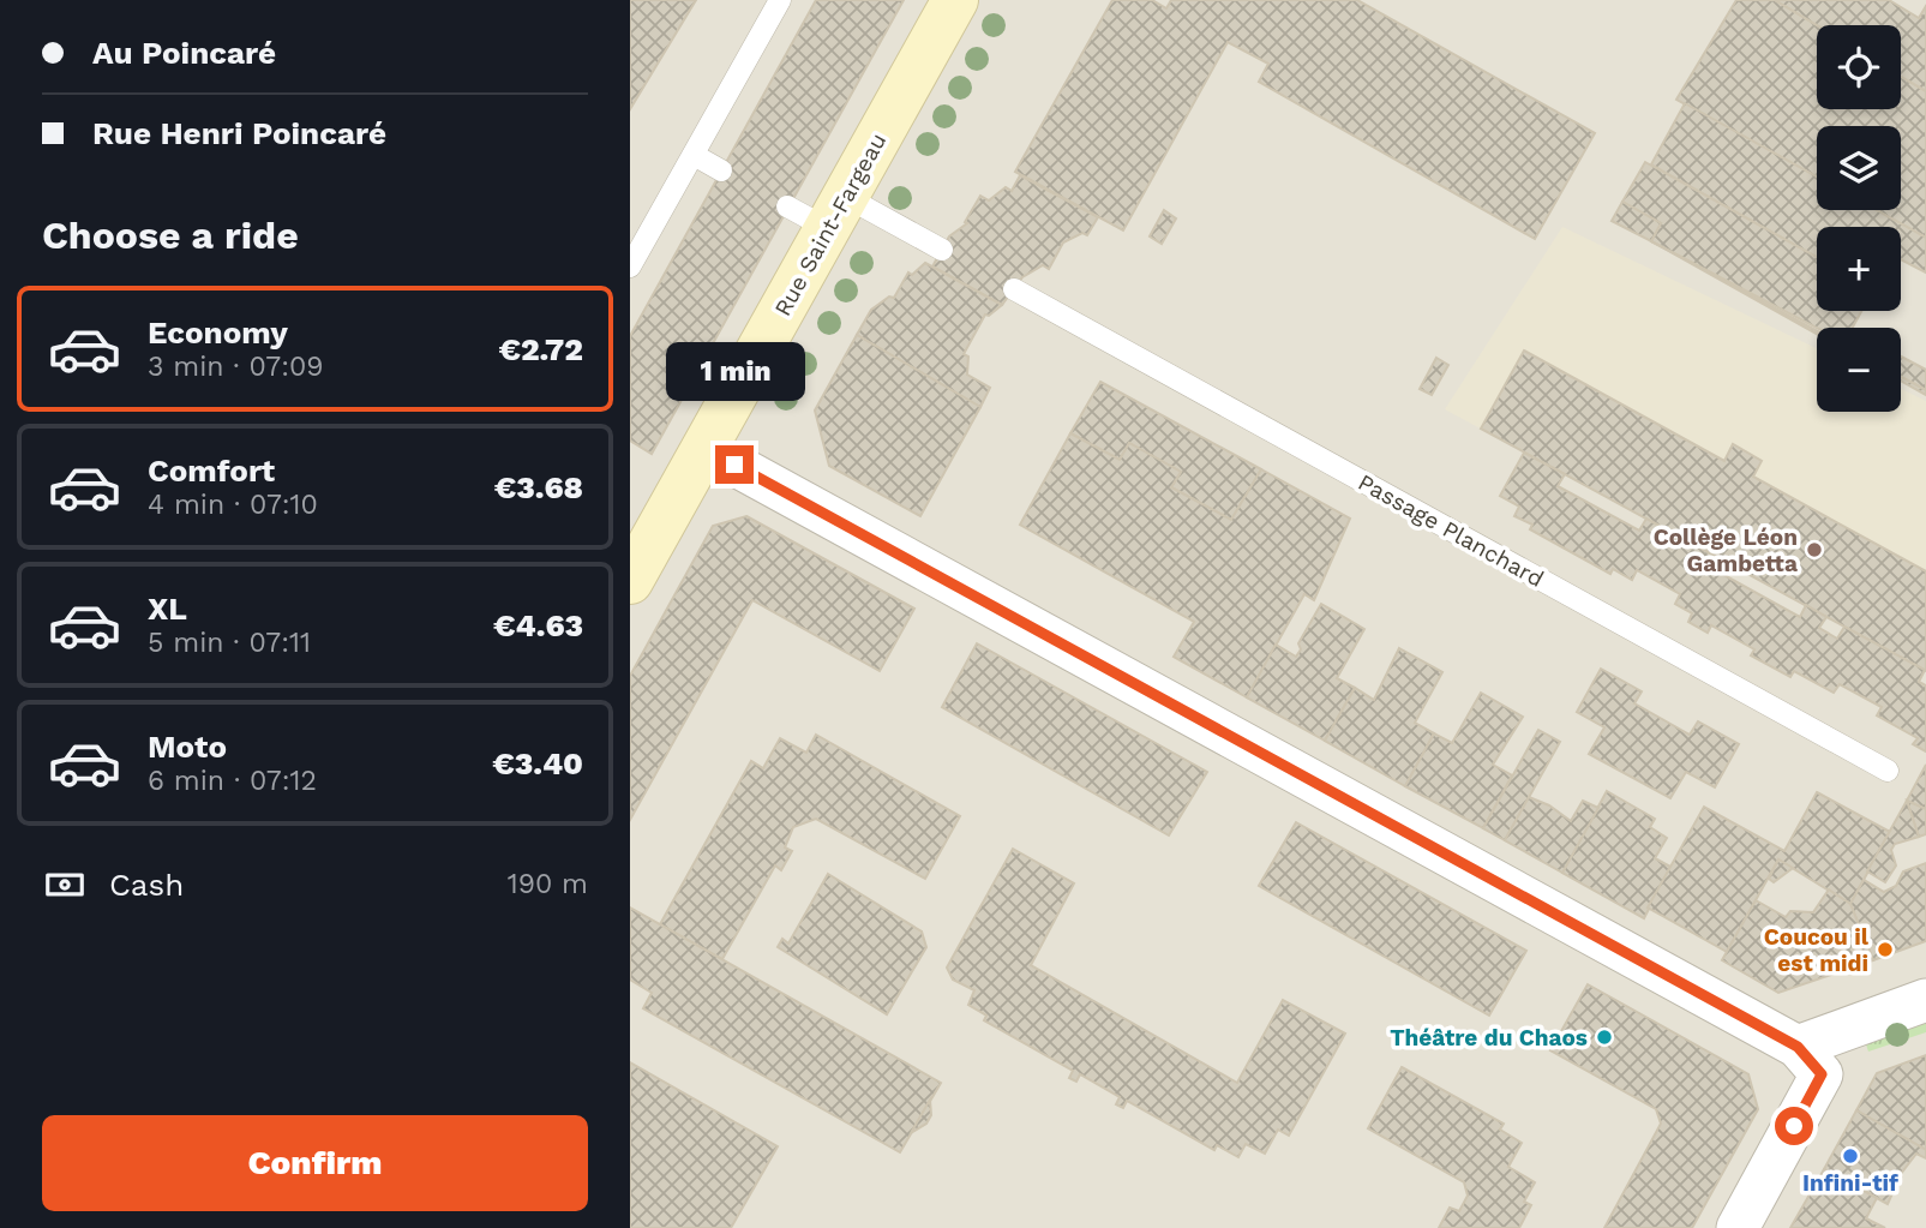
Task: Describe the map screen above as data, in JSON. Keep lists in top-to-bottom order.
{
  "streets": {
    "street": ["Rue Saint-Fargeau"],
    "lane": ["Passage Planchard"]
  },
  "places": [
    "Collège Léon Gambetta",
    "Coucou il est midi",
    "Théâtre du Chaos",
    "Infini-tif"
  ],
  "page": {
    "banner": ["Au Poincaré", "Rue Henri Poincaré"],
    "map_buttons": ["+", "−"],
    "heading": "Choose a ride",
    "list": [
      {
        "name": "Economy",
        "note": "3 min · 07:09",
        "value": "€2.72"
      },
      {
        "name": "Comfort",
        "note": "4 min · 07:10",
        "value": "€3.68"
      },
      {
        "name": "XL",
        "note": "5 min · 07:11",
        "value": "€4.63"
      },
      {
        "name": "Moto",
        "note": "6 min · 07:12",
        "value": "€3.40"
      }
    ],
    "bubble": "1 min",
    "pay": ["Cash", "190 m"],
    "buttons": "Confirm"
  }
}
